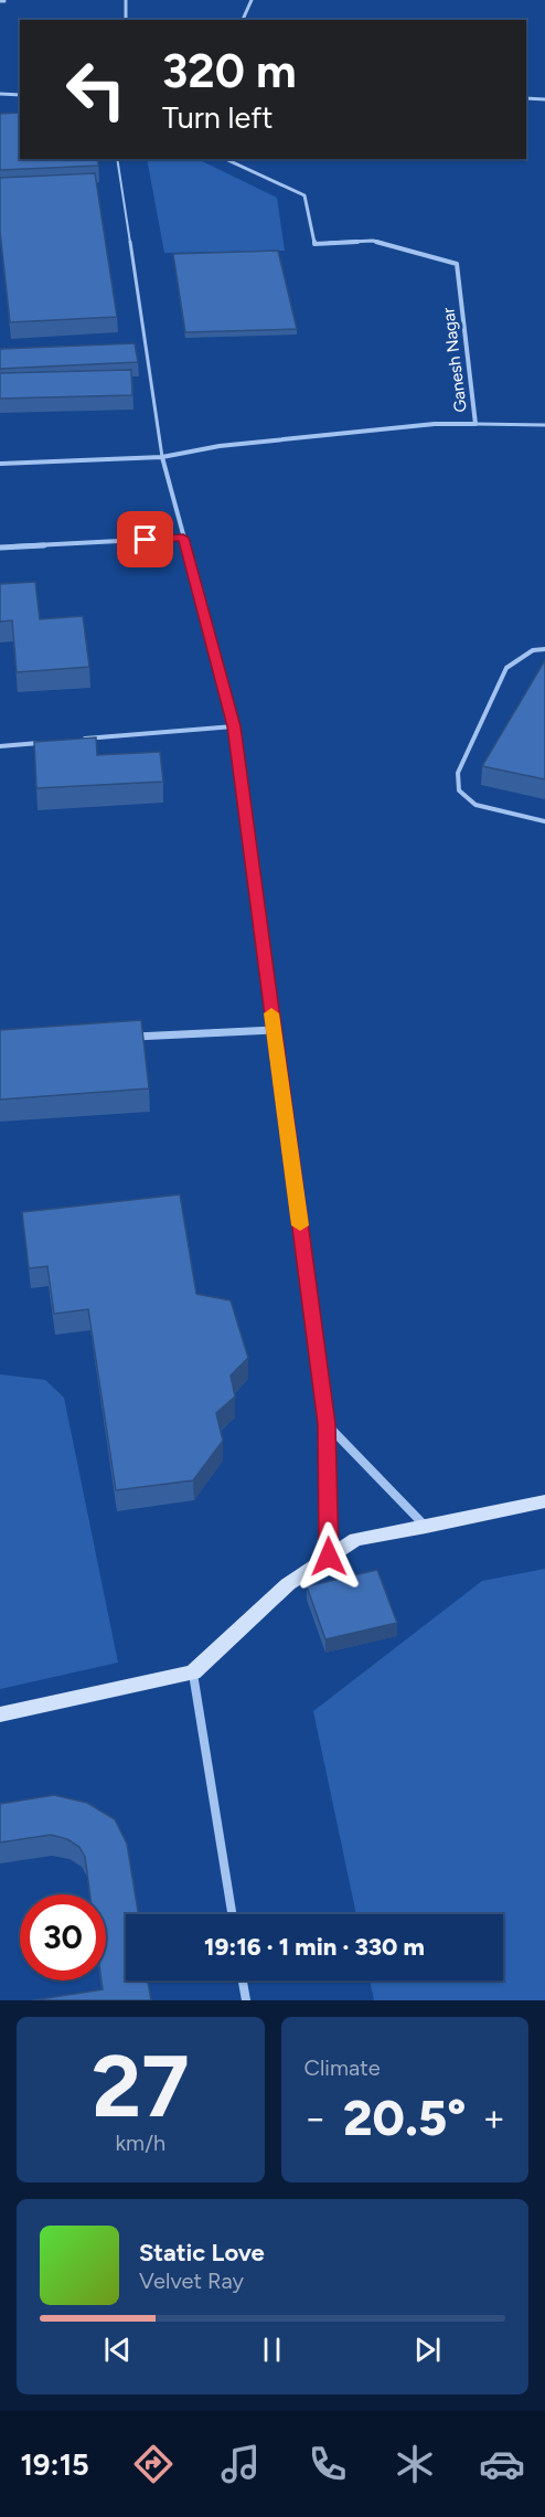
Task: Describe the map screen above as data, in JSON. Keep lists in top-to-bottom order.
{
  "streets": {
    "street": ["Ganesh Nagar"]
  },
  "page": {
    "turn": ["320 m", "Turn left"],
    "limit": "30",
    "trip": "19:16 · 1 min · 330 m",
    "tile": [
      ["27", "km/h"],
      "Climate"
    ],
    "heat": ["−", "20.5°", "+"],
    "song": ["Static Love", "Velvet Ray"],
    "tabs": "19:15"
  }
}
